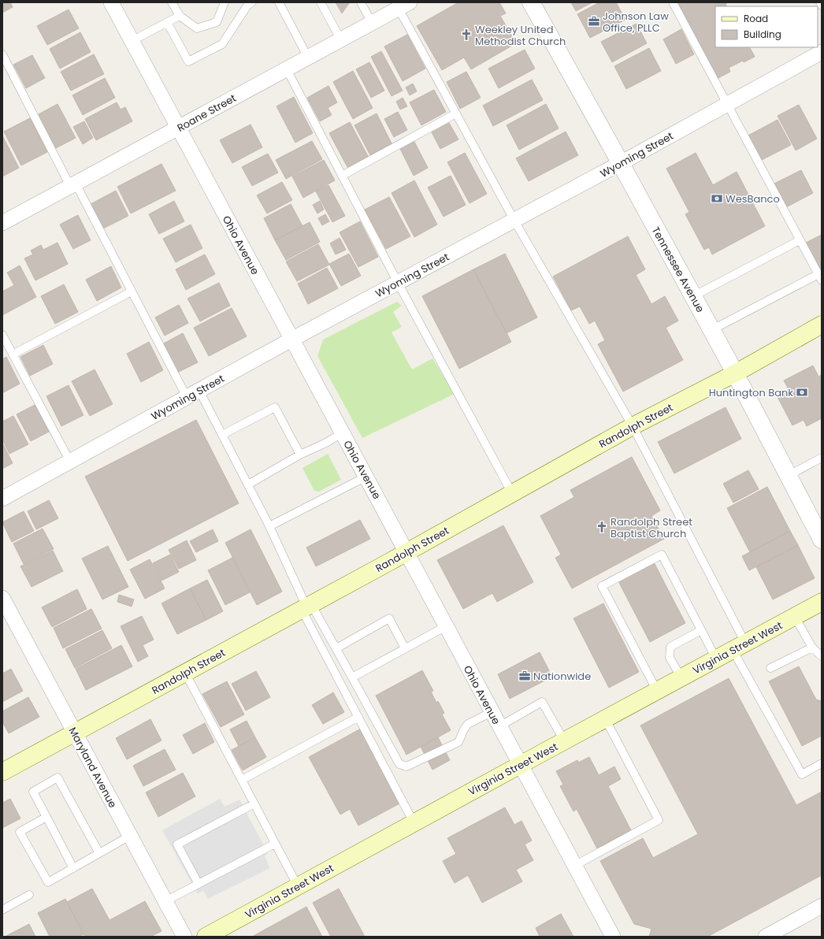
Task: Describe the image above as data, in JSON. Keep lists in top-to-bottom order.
{
  "streets": {
    "main road": ["Randolph Street", "Virginia Street West"],
    "street": [
      "Roane Street",
      "Wyoming Street",
      "Ohio Avenue",
      "Tennessee Avenue",
      "Maryland Avenue"
    ]
  },
  "crossings": [
    ["Roane Street", "Ohio Avenue"],
    ["Wyoming Street", "Ohio Avenue"],
    ["Wyoming Street", "Tennessee Avenue"],
    ["Ohio Avenue", "Randolph Street"],
    ["Ohio Avenue", "Virginia Street West"],
    ["Tennessee Avenue", "Randolph Street"],
    ["Randolph Street", "Maryland Avenue"]
  ],
  "places": {
    "office": ["Johnson Law Office, PLLC", "Nationwide"],
    "church": ["Weekley United Methodist Church", "Randolph Street Baptist Church"],
    "bank": ["WesBanco", "Huntington Bank"]
  },
  "legend": ["Road", "Building"]
}
